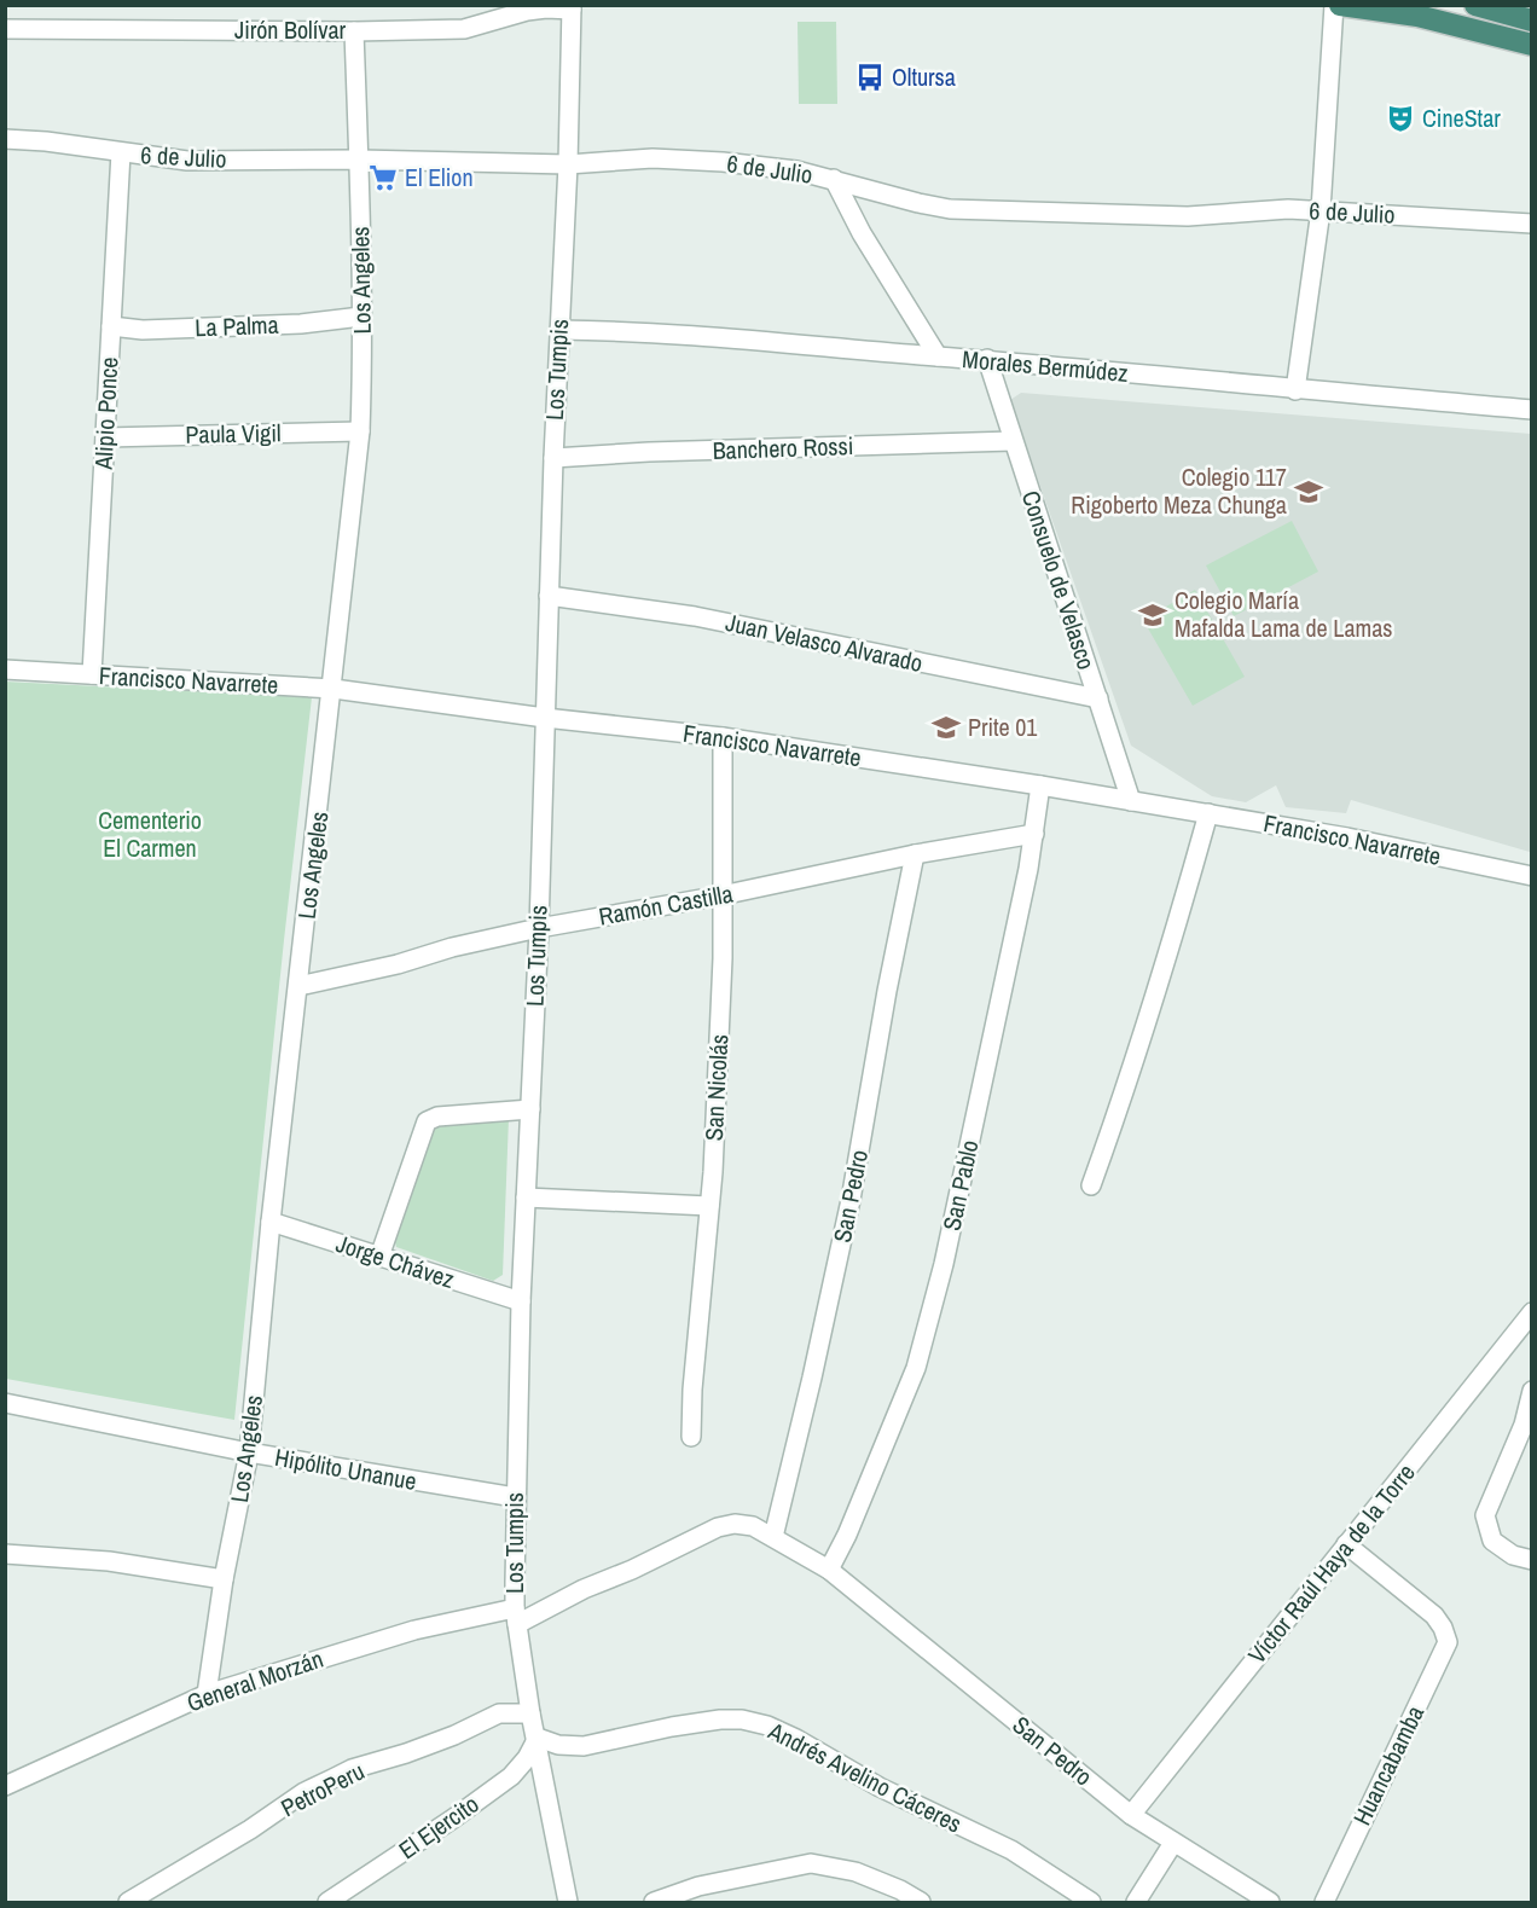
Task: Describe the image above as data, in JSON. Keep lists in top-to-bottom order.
{
  "streets": {
    "street": [
      "Jirón Bolívar",
      "6 de Julio",
      "Los Angeles",
      "La Palma",
      "Morales Bermúdez",
      "Los Tumpis",
      "Alipio Ponce",
      "Paula Vigil",
      "Banchero Rossi",
      "Consuelo de Velasco",
      "Juan Velasco Alvarado",
      "Francisco Navarrete",
      "Ramón Castilla",
      "San Nicolás",
      "San Pablo",
      "San Pedro",
      "Jorge Chávez",
      "Hipólito Unanue",
      "Víctor Raúl Haya de la Torre",
      "General Morzán",
      "Huancabamba",
      "Andrés Avelino Cáceres",
      "PetroPeru",
      "El Ejercito"
    ]
  },
  "crossings": [
    ["Jirón Bolívar", "Los Angeles"],
    ["Jirón Bolívar", "Los Tumpis"],
    ["6 de Julio", "Los Angeles"],
    ["6 de Julio", "Los Tumpis"],
    ["6 de Julio", "Alipio Ponce"],
    ["Los Angeles", "La Palma"],
    ["Los Angeles", "Paula Vigil"],
    ["Los Angeles", "Francisco Navarrete"],
    ["Los Angeles", "Ramón Castilla"],
    ["Los Angeles", "Jorge Chávez"],
    ["Los Angeles", "Hipólito Unanue"],
    ["Los Angeles", "General Morzán"],
    ["La Palma", "Alipio Ponce"],
    ["Morales Bermúdez", "Los Tumpis"],
    ["Morales Bermúdez", "Consuelo de Velasco"],
    ["Los Tumpis", "Banchero Rossi"],
    ["Los Tumpis", "Juan Velasco Alvarado"],
    ["Los Tumpis", "Francisco Navarrete"],
    ["Los Tumpis", "Ramón Castilla"],
    ["Los Tumpis", "San Pedro"],
    ["Los Tumpis", "Jorge Chávez"],
    ["Los Tumpis", "Hipólito Unanue"],
    ["Los Tumpis", "General Morzán"],
    ["Los Tumpis", "Andrés Avelino Cáceres"],
    ["Los Tumpis", "PetroPeru"],
    ["Los Tumpis", "El Ejercito"],
    ["Alipio Ponce", "Paula Vigil"],
    ["Alipio Ponce", "Francisco Navarrete"],
    ["Banchero Rossi", "Consuelo de Velasco"],
    ["Consuelo de Velasco", "Juan Velasco Alvarado"],
    ["Consuelo de Velasco", "Francisco Navarrete"],
    ["Francisco Navarrete", "San Nicolás"],
    ["Francisco Navarrete", "San Pablo"],
    ["Ramón Castilla", "San Nicolás"],
    ["Ramón Castilla", "San Pablo"],
    ["Ramón Castilla", "San Pedro"],
    ["San Pablo", "San Pedro"],
    ["San Pedro", "Víctor Raúl Haya de la Torre"],
    ["San Pedro", "General Morzán"],
    ["Víctor Raúl Haya de la Torre", "Huancabamba"],
    ["Andrés Avelino Cáceres", "El Ejercito"]
  ],
  "parks": ["Cementerio El Carmen"],
  "places": {
    "bus stop": ["Oltursa"],
    "theatre": ["CineStar"],
    "supermarket": ["El Elion"],
    "school or university": ["Colegio 117 Rigoberto Meza Chunga", "Colegio María Mafalda Lama de Lamas", "Prite 01"]
  }
}
